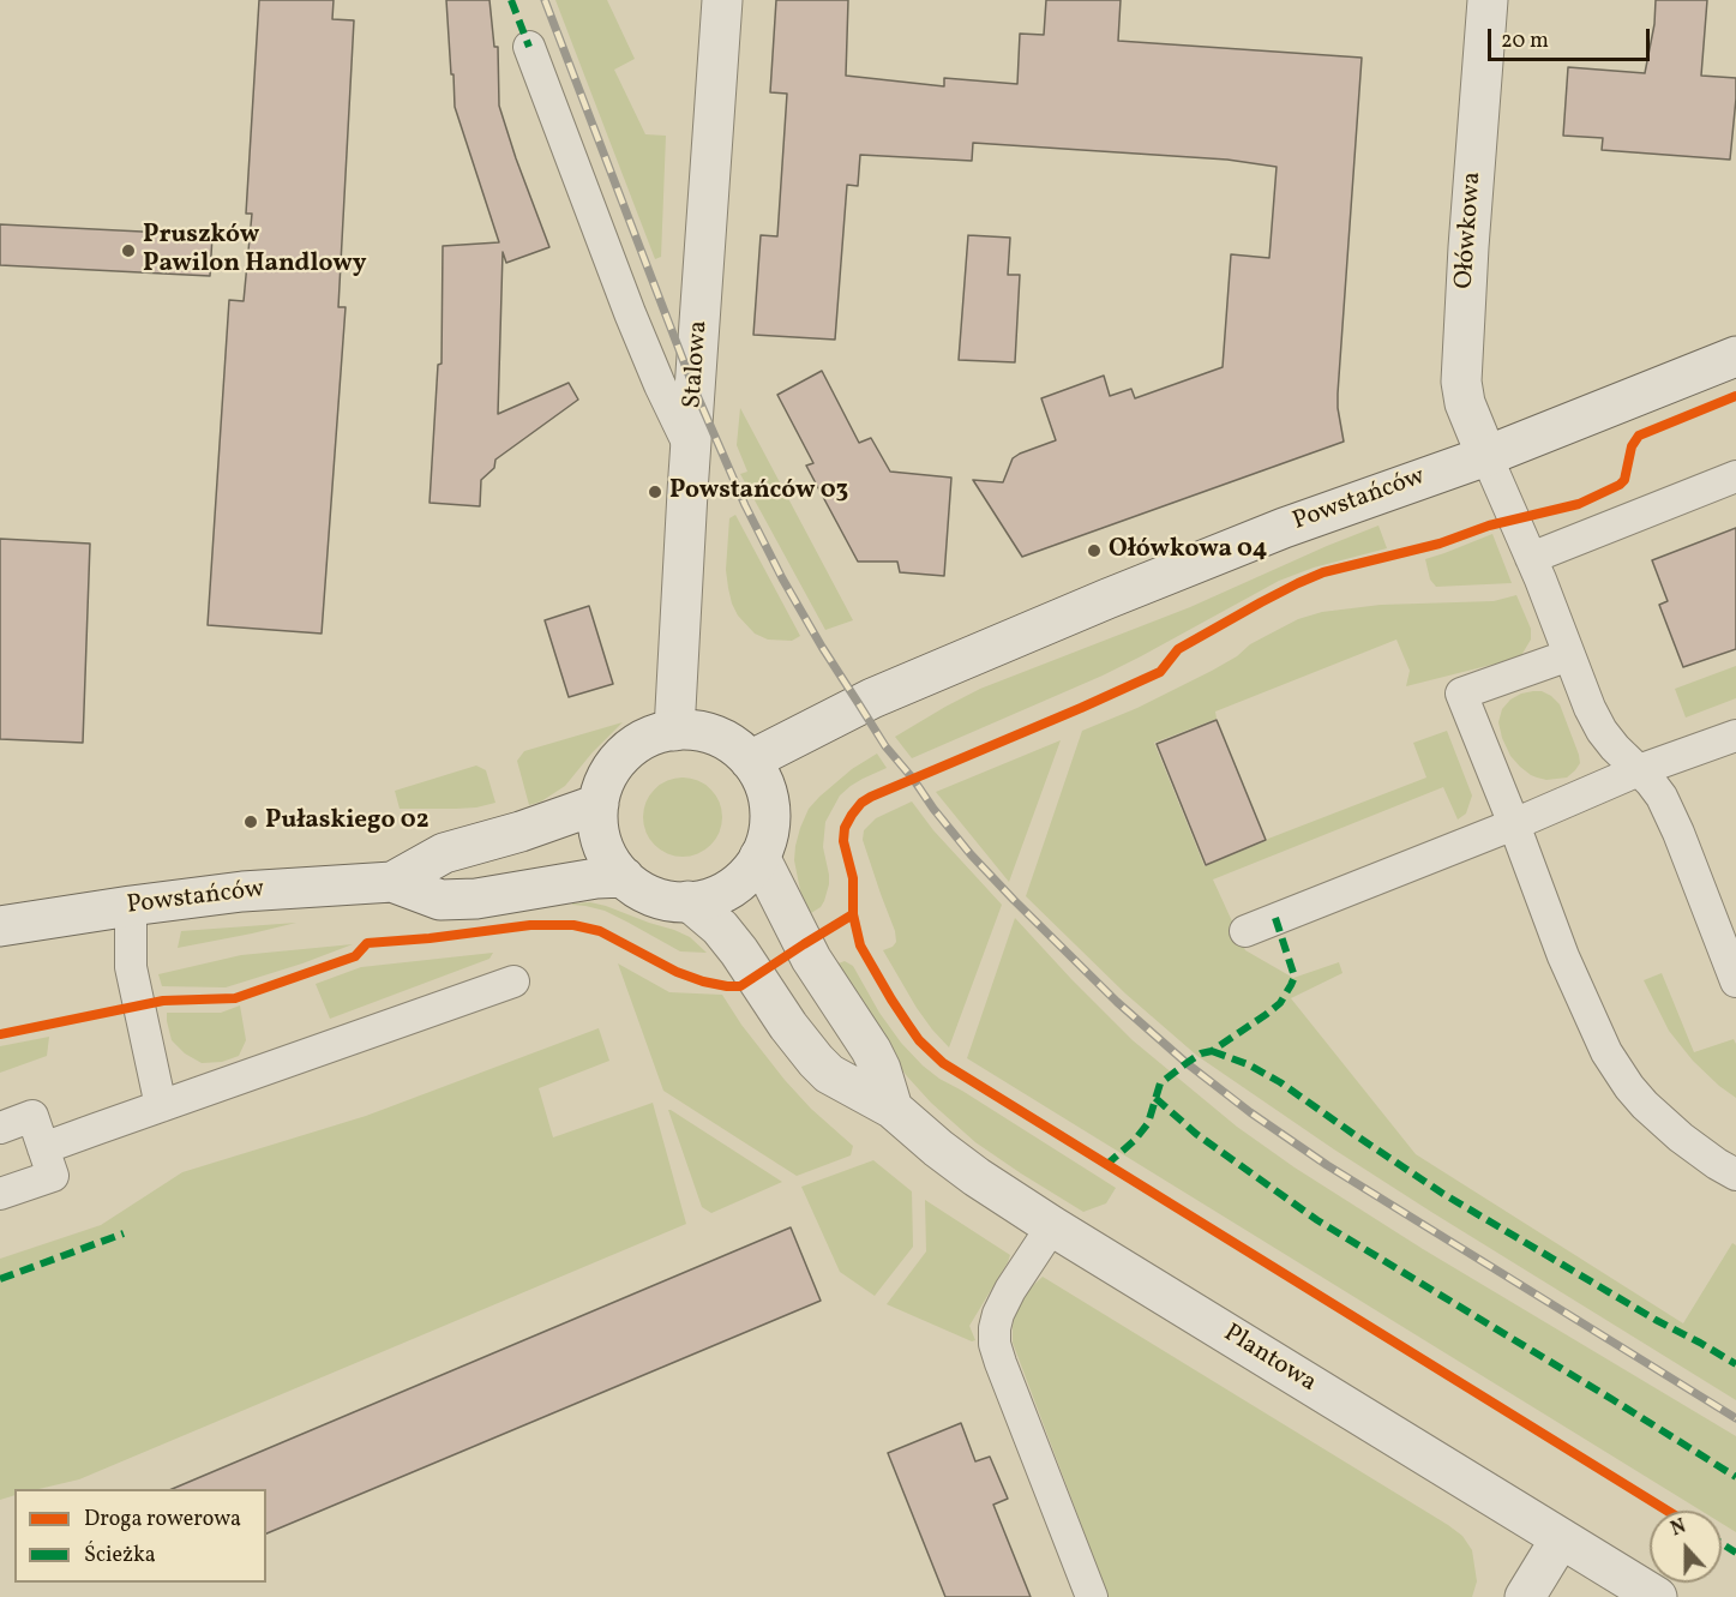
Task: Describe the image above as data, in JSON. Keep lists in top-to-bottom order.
{
  "streets": {
    "street": [
      "Ołówkowa",
      "Stalowa",
      "Powstańców",
      "Plantowa"
    ]
  },
  "crossings": [
    ["Ołówkowa", "Powstańców"],
    ["Stalowa", "Powstańców"],
    ["Stalowa", "Plantowa"],
    ["Powstańców", "Plantowa"]
  ],
  "places": [
    "Pruszków Pawilon Handlowy",
    "Powstańców 03",
    "Ołówkowa 04",
    "Pułaskiego 02"
  ],
  "legend": ["Droga rowerowa", "Ścieżka"],
  "scale_bar": "20 m",
  "north": "top"
}
